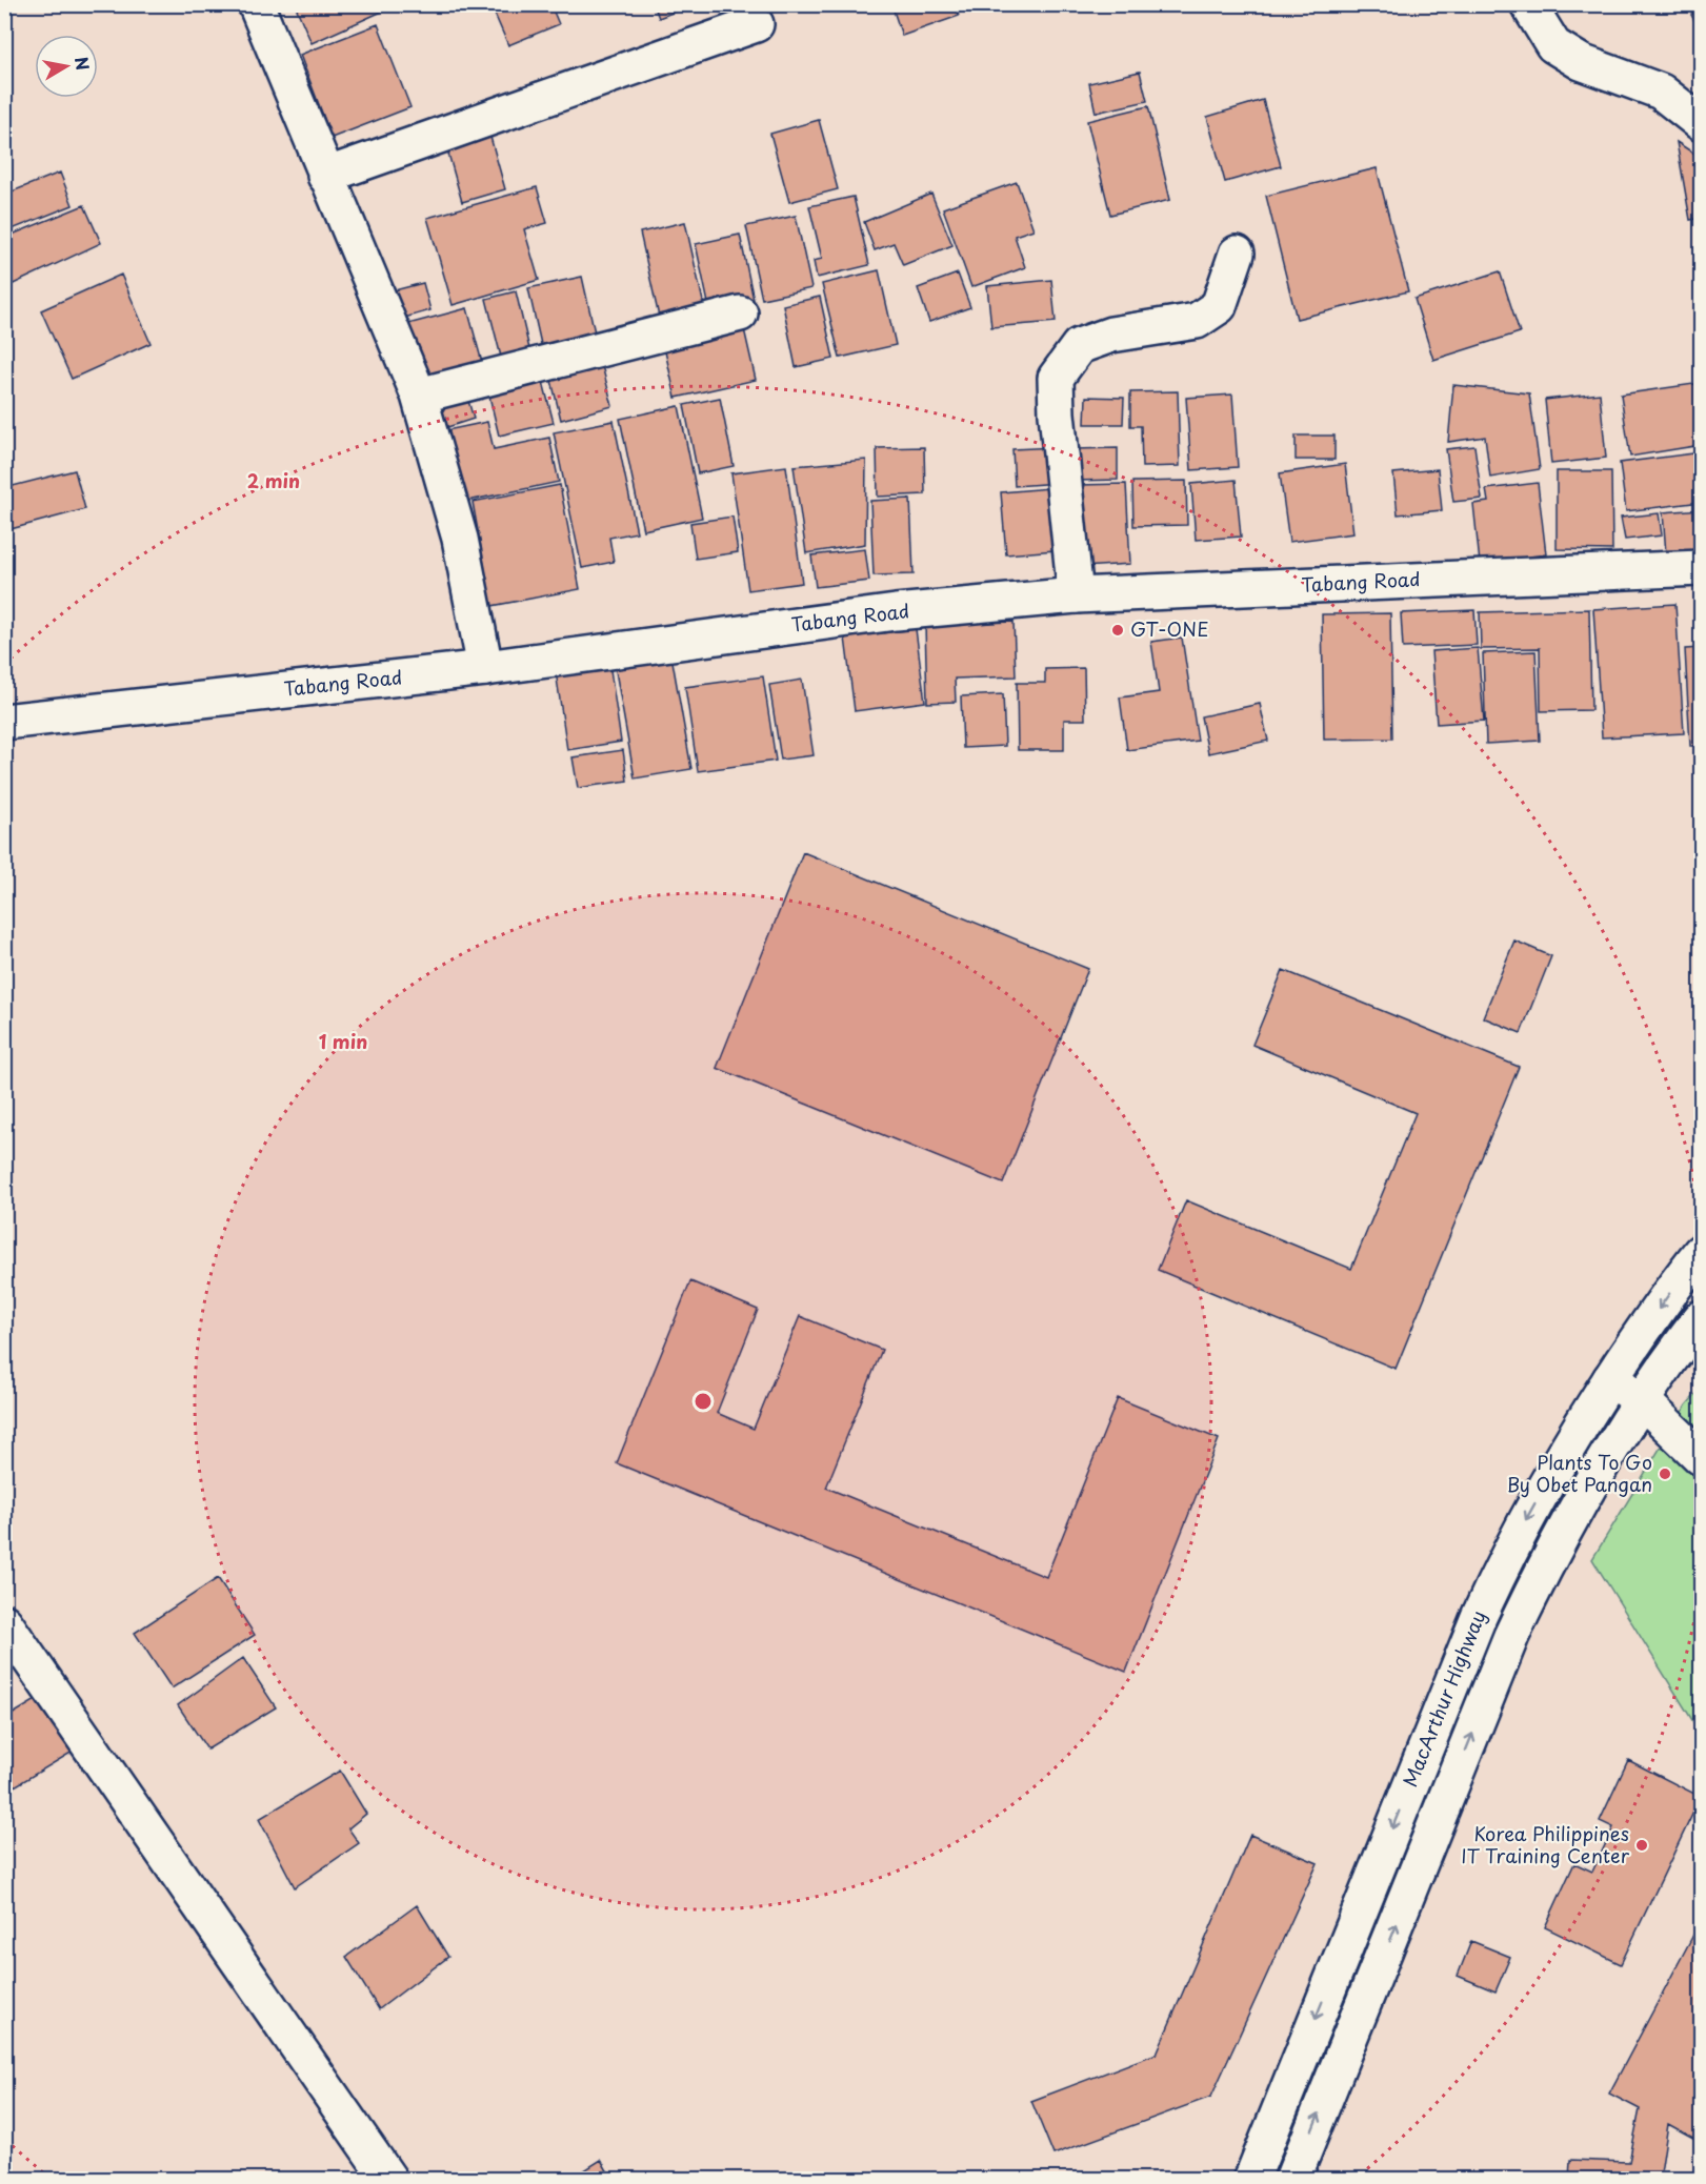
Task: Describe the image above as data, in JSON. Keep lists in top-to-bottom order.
{
  "streets": {
    "main road": ["Tabang Road", "MacArthur Highway"]
  },
  "places": ["GT-ONE", "Plants To Go By Obet Pangan", "Korea Philippines IT Training Center"],
  "north": "right",
  "rings": ["2 min", "1 min"]
}
